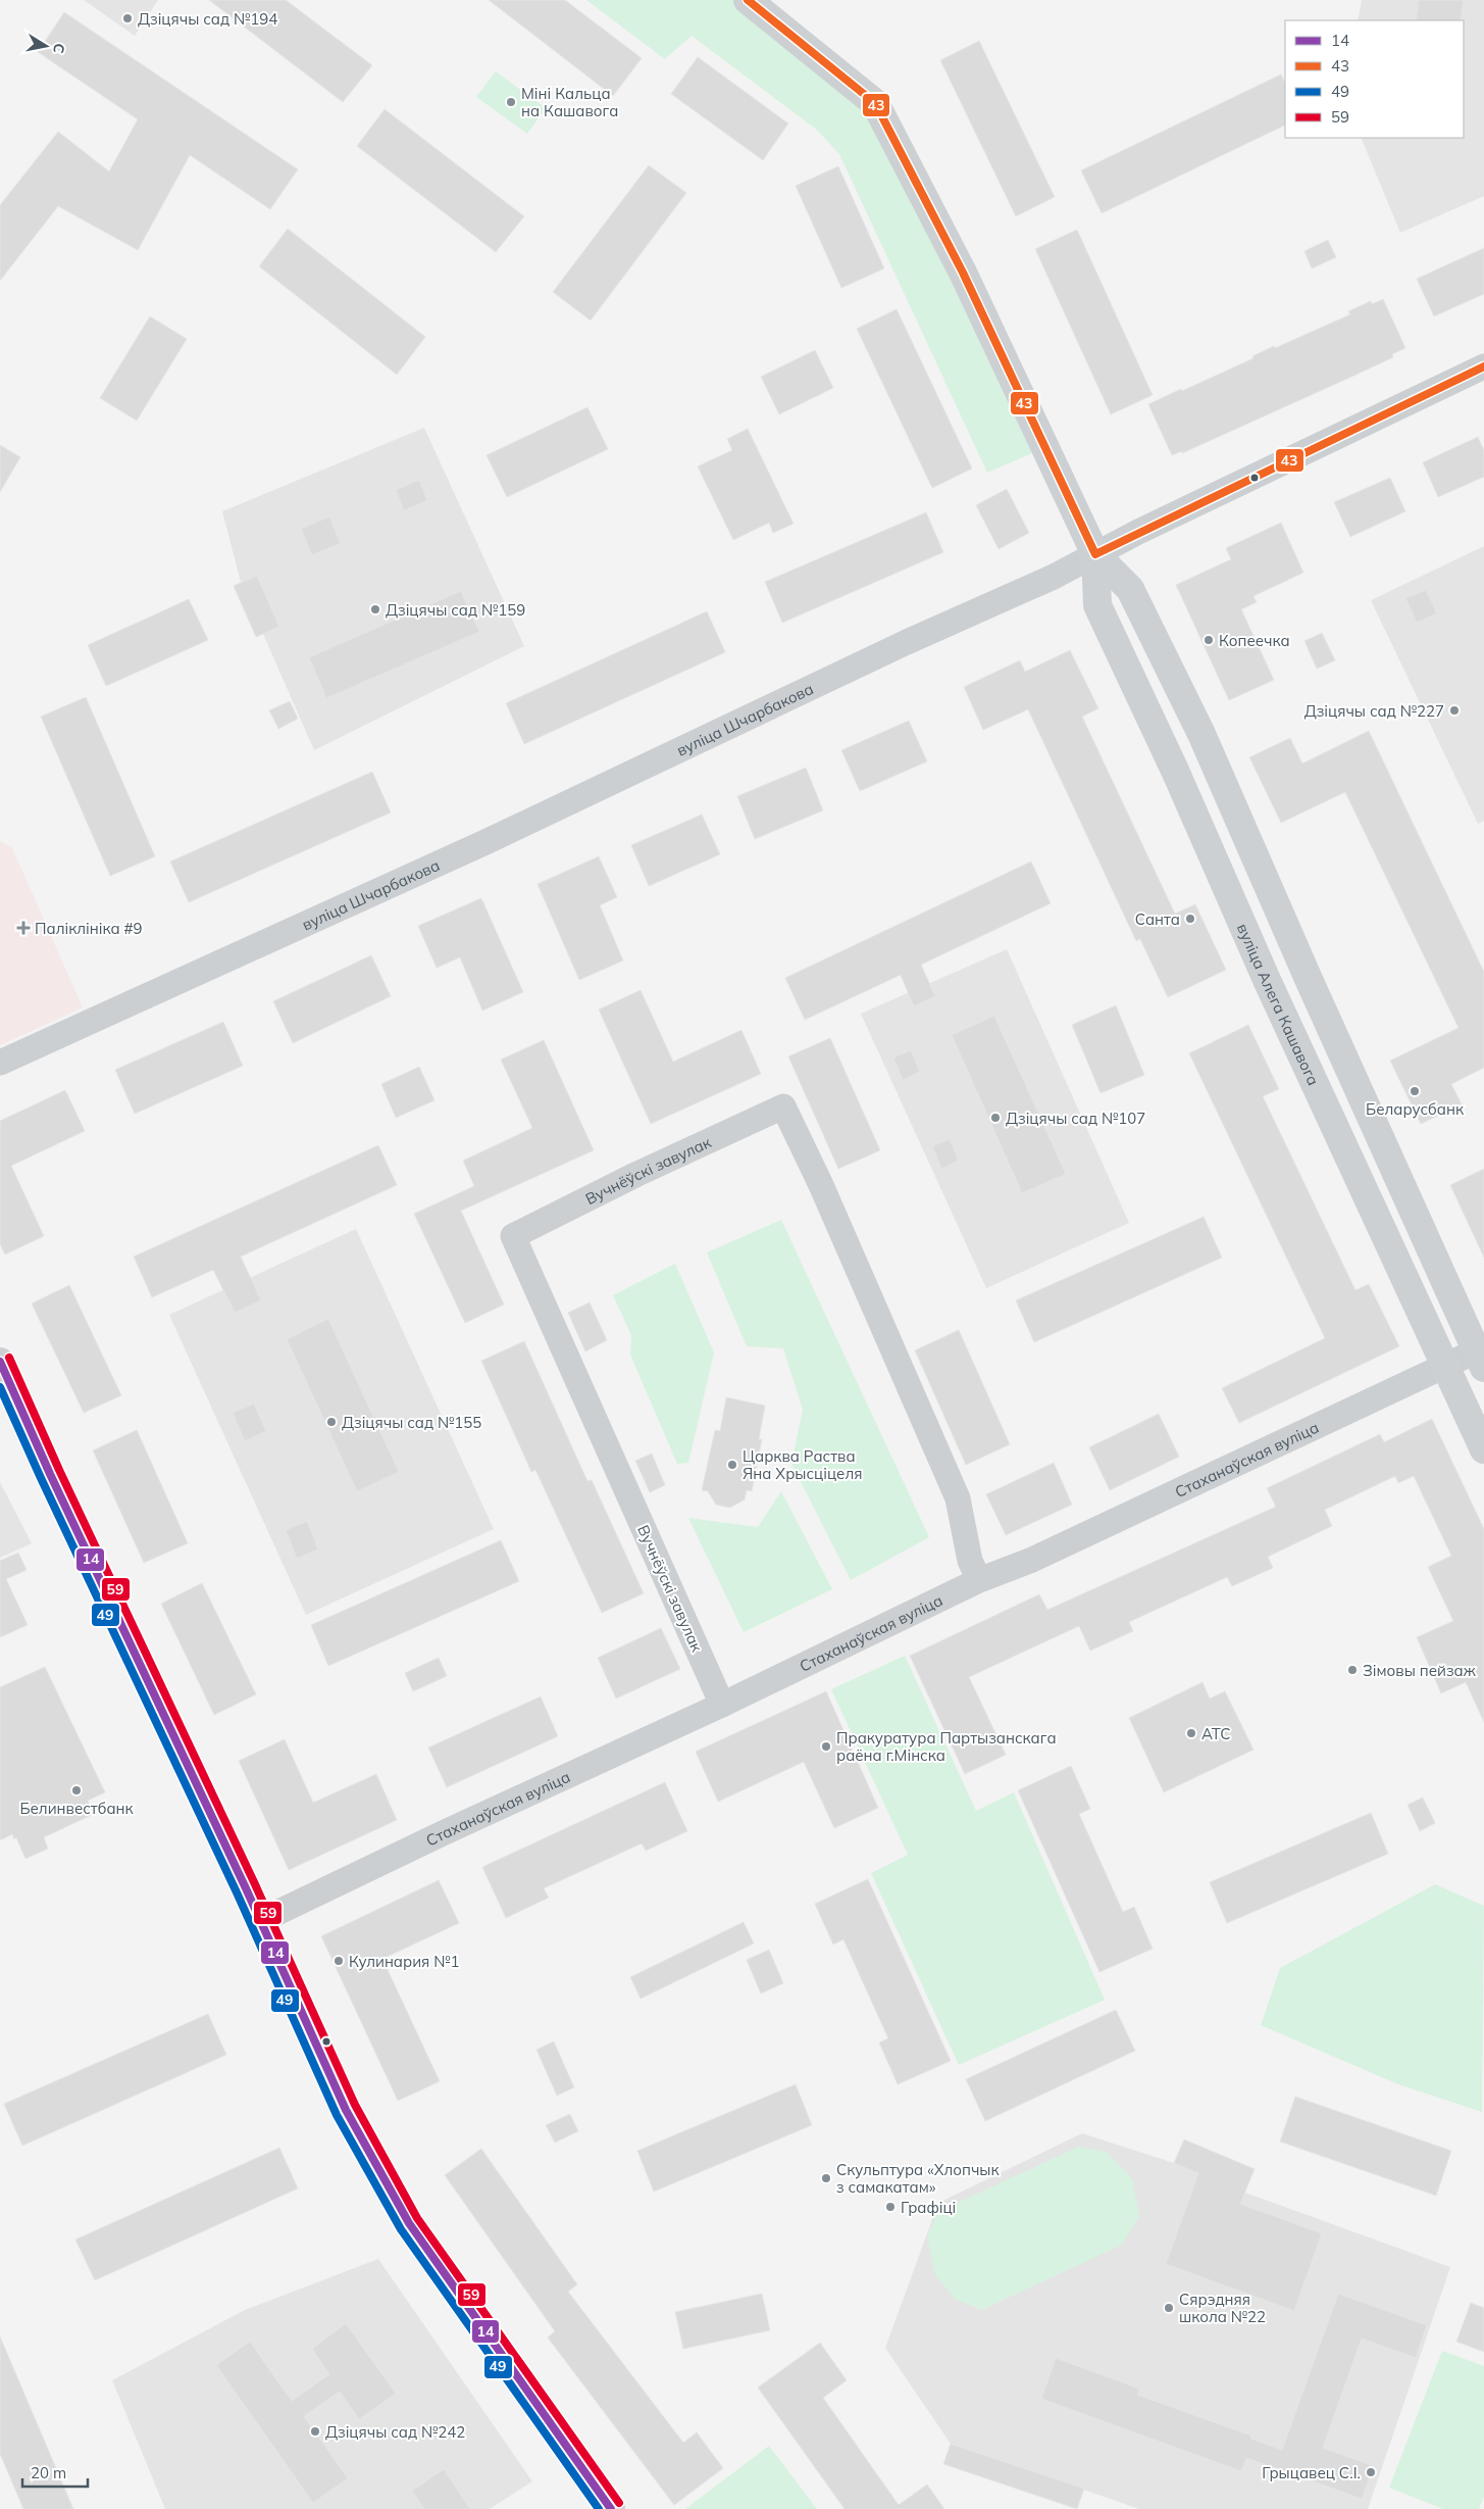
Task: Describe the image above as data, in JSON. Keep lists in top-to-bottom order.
{
  "streets": {
    "main road": ["вуліца Алега Кашавога"],
    "street": ["вуліца Шчарбакова", "Вучнёўскі завулак", "Стаханаўская вуліца"]
  },
  "crossings": [
    ["вуліца Шчарбакова", "вуліца Алега Кашавога"],
    ["вуліца Алега Кашавога", "Стаханаўская вуліца"],
    ["Вучнёўскі завулак", "Стаханаўская вуліца"]
  ],
  "places": {
    "other": [
      "Дзіцячы сад №194",
      "Міні Кальца на Кашавога",
      "Дзіцячы сад №159",
      "Копеечка",
      "Дзіцячы сад №227",
      "Санта",
      "Беларусбанк",
      "Дзіцячы сад №107",
      "Дзіцячы сад №155",
      "Царква Раства Яна Хрысціцеля",
      "Зімовы пейзаж",
      "АТС",
      "Пракуратура Партызанскага раёна г.Мінска",
      "Белинвестбанк",
      "Кулинария №1",
      "Скульптура «Хлопчык з самакатам»",
      "Графіці",
      "Сярэдняя школа №22",
      "Дзіцячы сад №242",
      "Грыцавец С.І."
    ],
    "health": ["Паліклініка #9"]
  },
  "lines": [
    "transit line 43",
    "transit line 59",
    "transit line 14",
    "transit line 49"
  ],
  "legend": [
    "14",
    "43",
    "49",
    "59"
  ],
  "scale_bar": "20 m",
  "north": "right"
}
